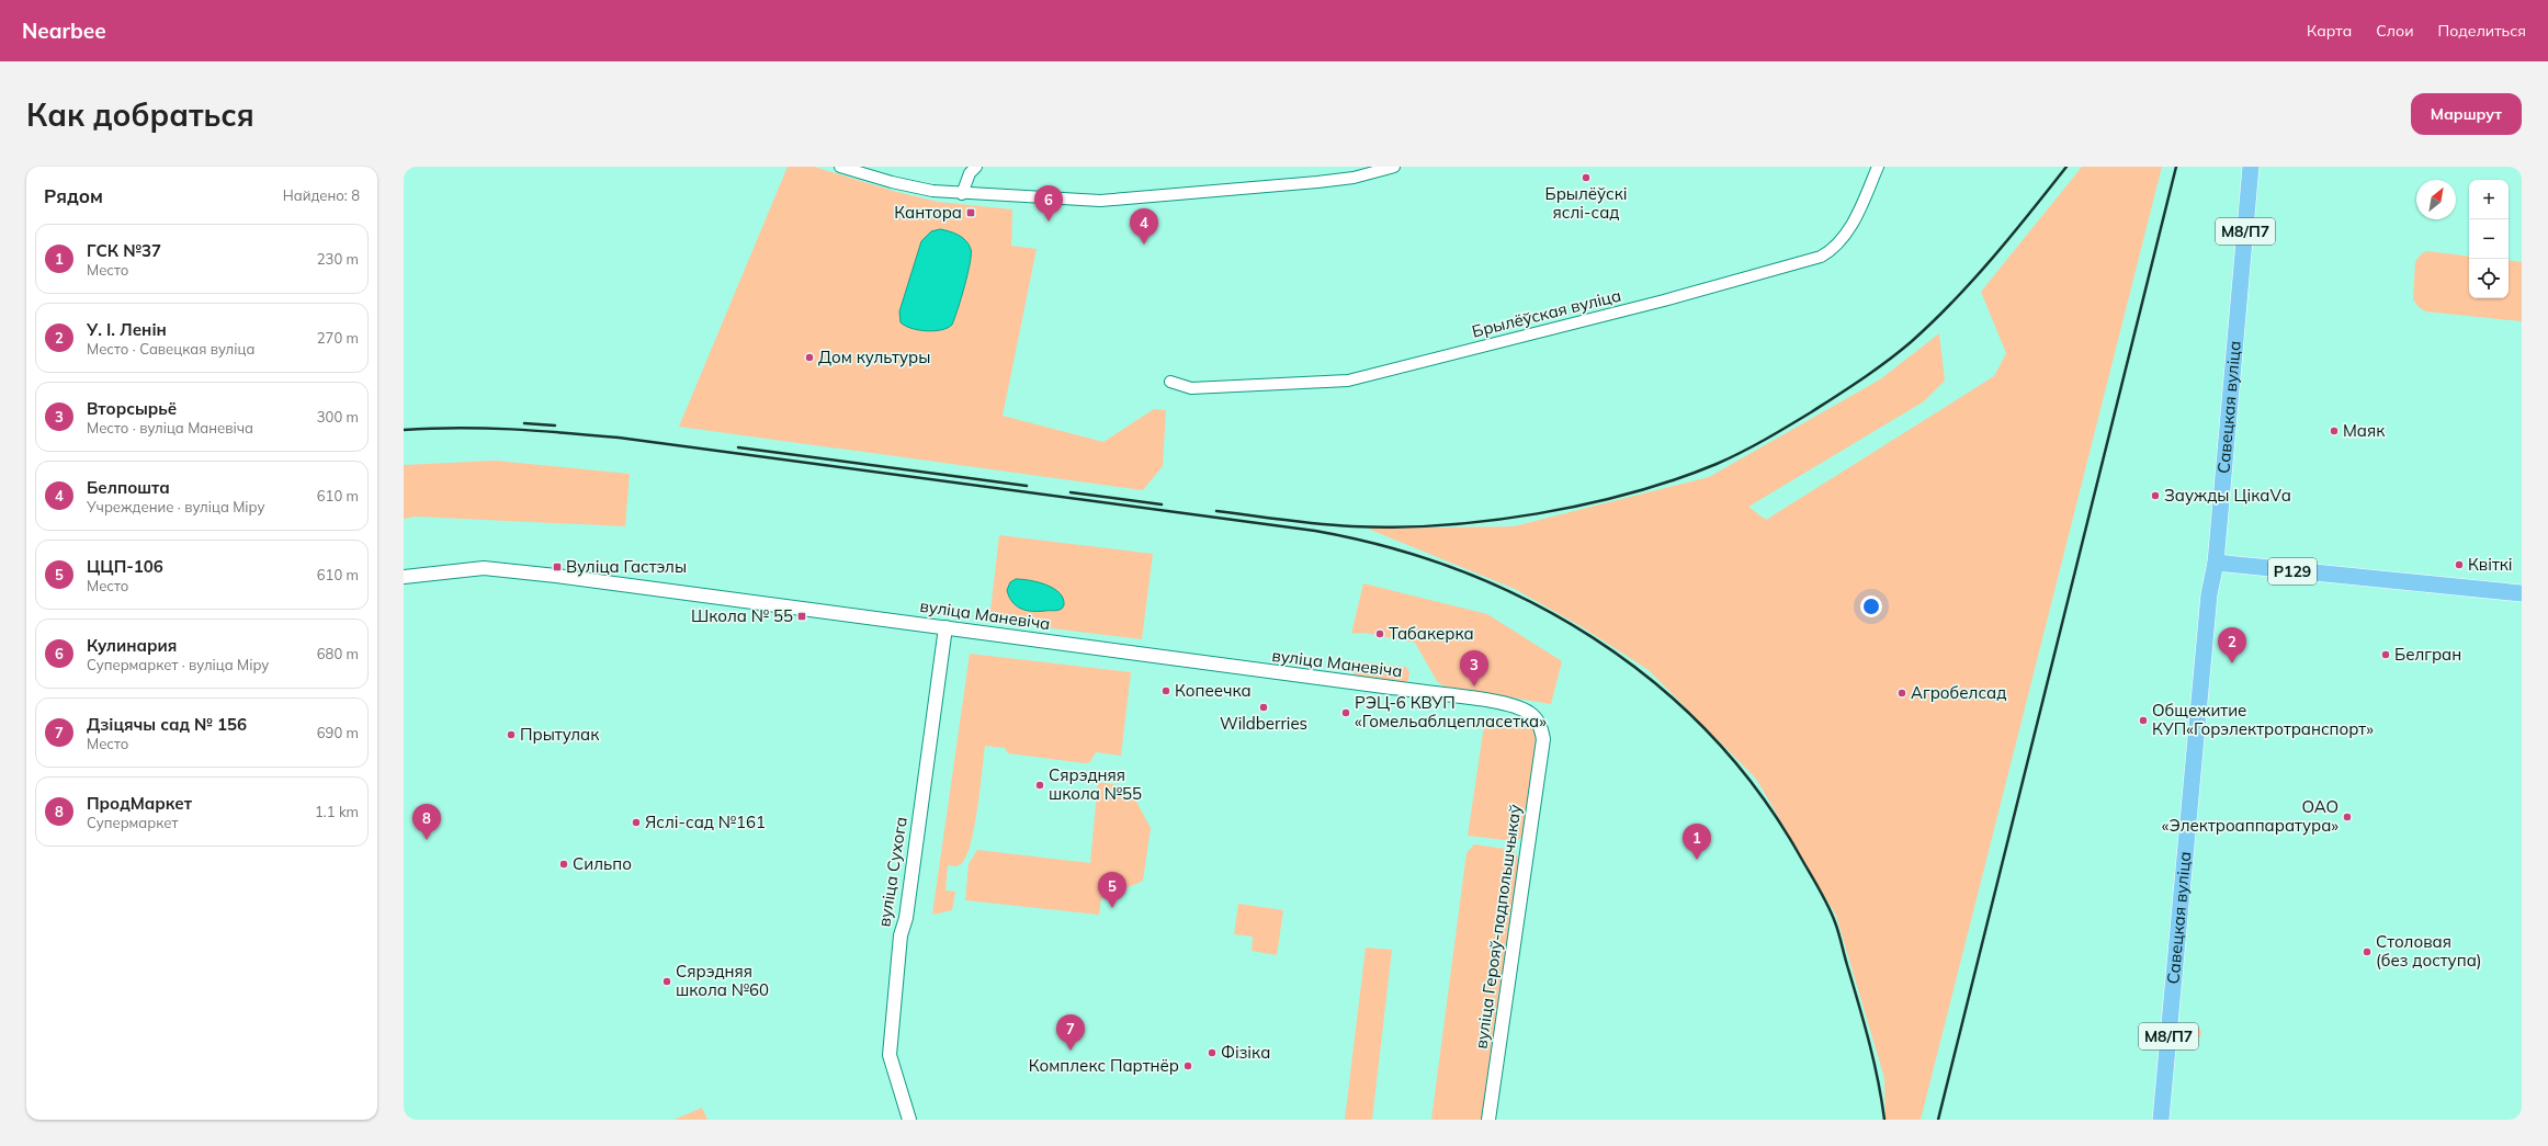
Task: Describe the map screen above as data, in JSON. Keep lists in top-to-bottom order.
{
  "streets": {
    "main road": ["М8/П7", "Савецкая вуліца", "Р129"],
    "street": [
      "Брылёўская вуліца",
      "вуліца Маневіча",
      "вуліца Сухога",
      "вуліца Герояў-падпольшчыкаў"
    ]
  },
  "crossings": [
    ["Савецкая вуліца", "Р129"],
    ["вуліца Маневіча", "вуліца Сухога"],
    ["вуліца Маневіча", "вуліца Герояў-падпольшчыкаў"]
  ],
  "places": {
    "other": [
      "Брылёўскі яслі-сад",
      "Дом культуры",
      "Маяк",
      "Заужды ЦікаVа",
      "Квіткі",
      "Табакерка",
      "Белгран",
      "Копеечка",
      "Агробелсад",
      "Wildberries",
      "РЭЦ-6 КВУП «Гомельаблцепласетка»",
      "Общежитие КУП«Горэлектротранспорт»",
      "Прытулак",
      "Сярэдняя школа №55",
      "ОАО «Электроаппаратура»",
      "Яслі-сад №161",
      "Сильпо",
      "Столовая (без доступа)",
      "Сярэдняя школа №60",
      "Фізіка",
      "Комплекс Партнёр"
    ],
    "transit": ["Кантора", "Вуліца Гастэлы", "Школа № 55"]
  },
  "north": "top right",
  "page": {
    "header": "Nearbee",
    "nav": ["Карта", "Слои", "Поделиться"],
    "buttons": "Маршрут",
    "title": "Как добраться",
    "heading": ["Рядом", "Найдено: 8"],
    "map_buttons": ["+", "−"],
    "pins": [
      "6",
      "4",
      "2",
      "3",
      "8",
      "1",
      "5",
      "7"
    ],
    "list": [
      {
        "mark": "1",
        "name": "ГСК №37",
        "note": "Место",
        "value": "230 m"
      },
      {
        "mark": "2",
        "name": "У. І. Ленін",
        "note": "Место · Савецкая вуліца",
        "value": "270 m"
      },
      {
        "mark": "3",
        "name": "Вторсырьё",
        "note": "Место · вуліца Маневіча",
        "value": "300 m"
      },
      {
        "mark": "4",
        "name": "Белпошта",
        "note": "Учреждение · вуліца Міру",
        "value": "610 m"
      },
      {
        "mark": "5",
        "name": "ЦЦП-106",
        "note": "Место",
        "value": "610 m"
      },
      {
        "mark": "6",
        "name": "Кулинария",
        "note": "Супермаркет · вуліца Міру",
        "value": "680 m"
      },
      {
        "mark": "7",
        "name": "Дзіцячы сад № 156",
        "note": "Место",
        "value": "690 m"
      },
      {
        "mark": "8",
        "name": "ПродМаркет",
        "note": "Супермаркет",
        "value": "1.1 km"
      }
    ]
  }
}
